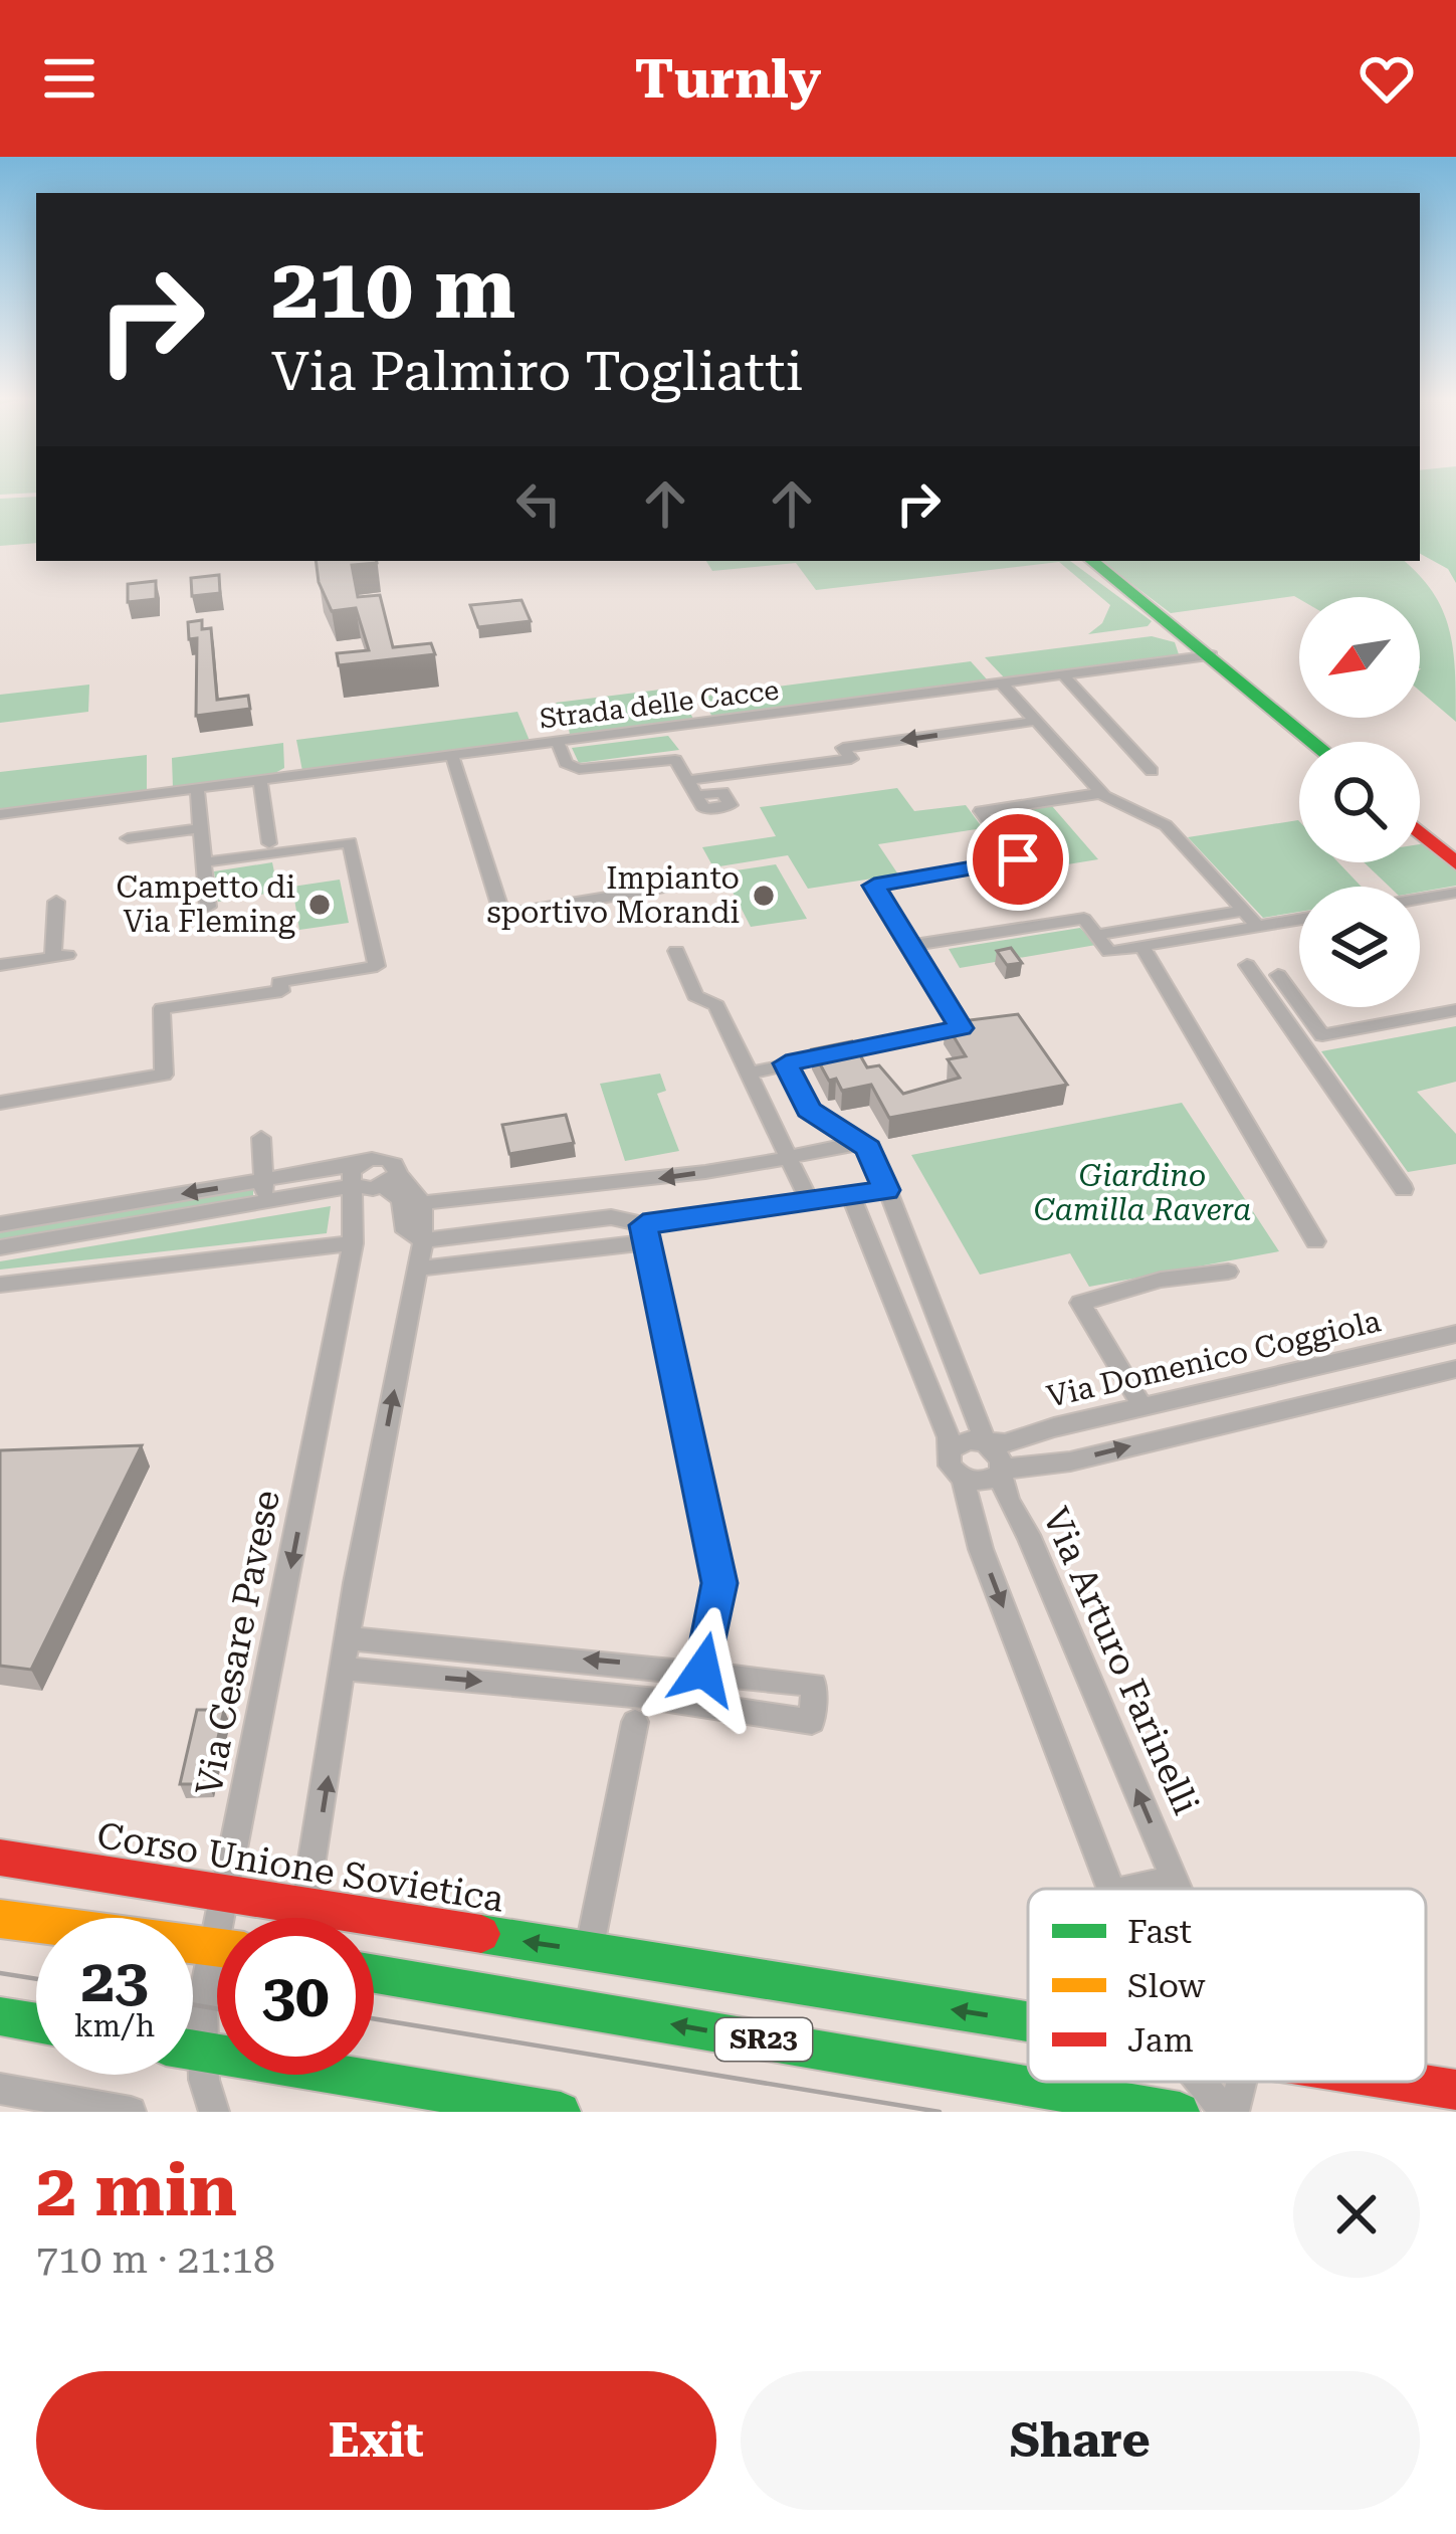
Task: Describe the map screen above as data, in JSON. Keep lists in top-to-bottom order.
{
  "streets": {
    "street": [
      "Strada delle Cacce",
      "Via Domenico Coggiola",
      "Via Cesare Pavese",
      "Via Arturo Farinelli",
      "Corso Unione Sovietica",
      "SR23"
    ]
  },
  "crossings": [
    ["Via Domenico Coggiola", "Via Arturo Farinelli"],
    ["Via Cesare Pavese", "Corso Unione Sovietica"]
  ],
  "parks": ["Giardino Camilla Ravera"],
  "places": ["Impianto sportivo Morandi", "Campetto di Via Fleming"],
  "legend": ["Fast", "Slow", "Jam"],
  "north": "bottom left",
  "page": {
    "header": "Turnly",
    "turn": ["210 m", "Via Palmiro Togliatti"],
    "speed": "23 km/h",
    "limit": "30",
    "heading": ["2 min", "710 m · 21:18"],
    "buttons": ["Exit", "Share"]
  }
}
